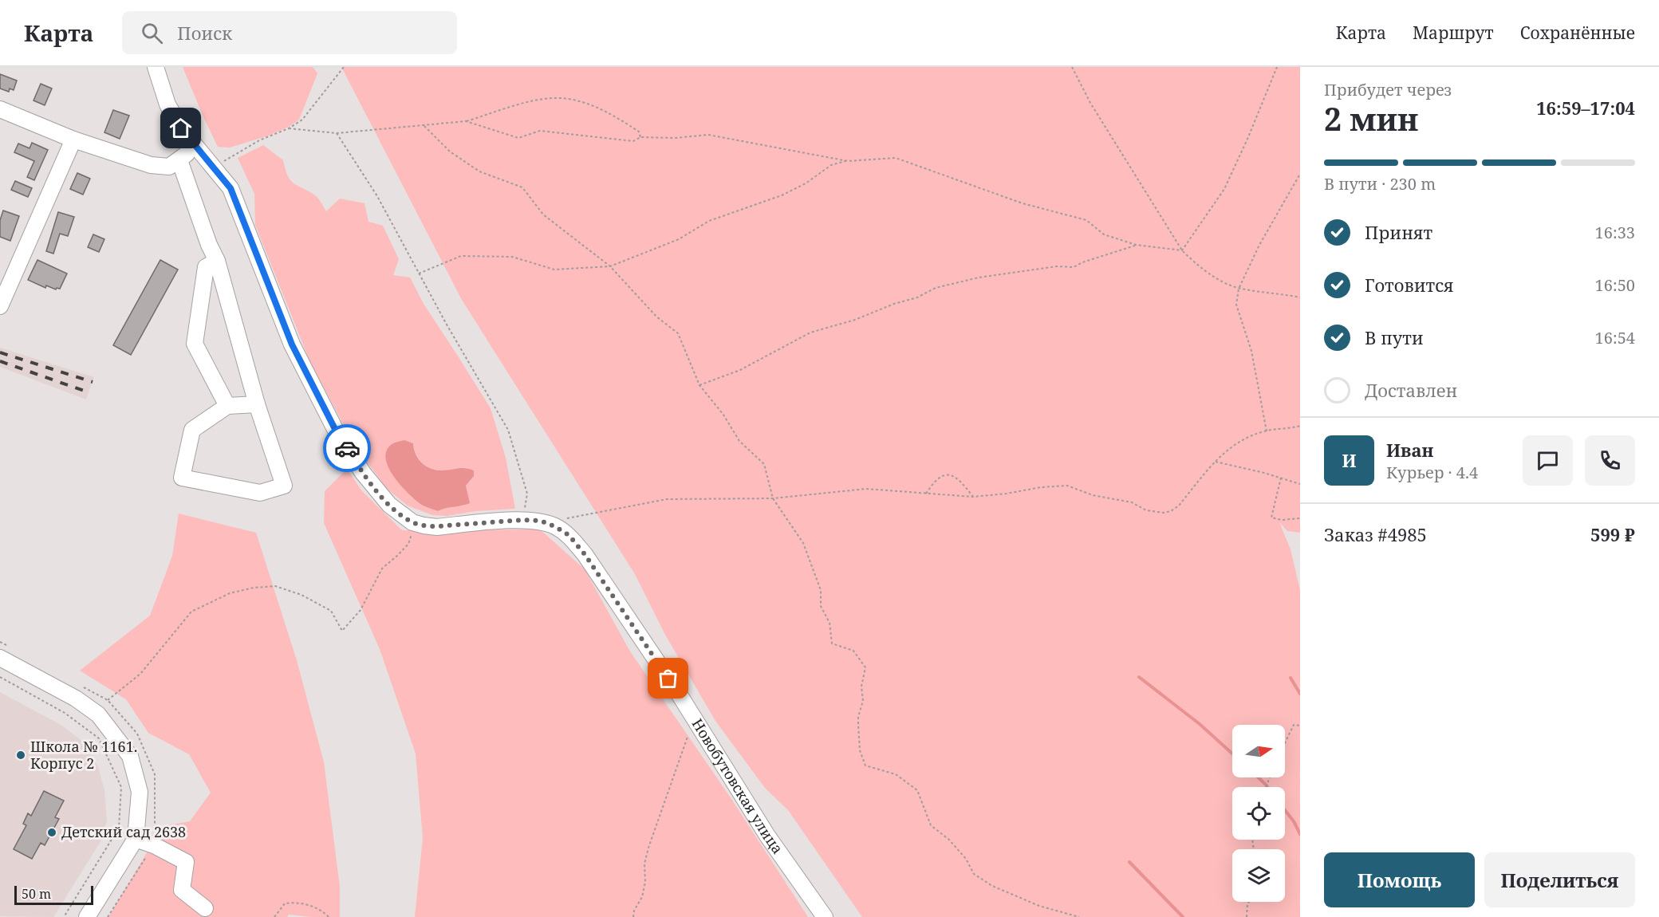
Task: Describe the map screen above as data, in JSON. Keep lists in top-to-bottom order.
{
  "streets": {
    "street": ["Новобутовская улица"]
  },
  "places": ["Школа № 1161. Корпус 2", "Детский сад 2638"],
  "scale_bar": "50 m",
  "north": "right",
  "page": {
    "header": "Карта",
    "search": "Поиск",
    "nav": ["Карта", "Маршрут", "Сохранённые"],
    "heading": ["2 мин", "Прибудет через", "16:59–17:04"],
    "panel": [
      "Иван",
      "Курьер · 4.4",
      "Заказ #4985",
      "599 ₽"
    ],
    "bar": "В пути · 230 m",
    "list": [
      ["Принят", "16:33"],
      ["Готовится", "16:50"],
      ["В пути", "16:54"],
      "Доставлен"
    ],
    "round": "И",
    "buttons": ["Помощь", "Поделиться"],
    "scale": "50 m"
  }
}
